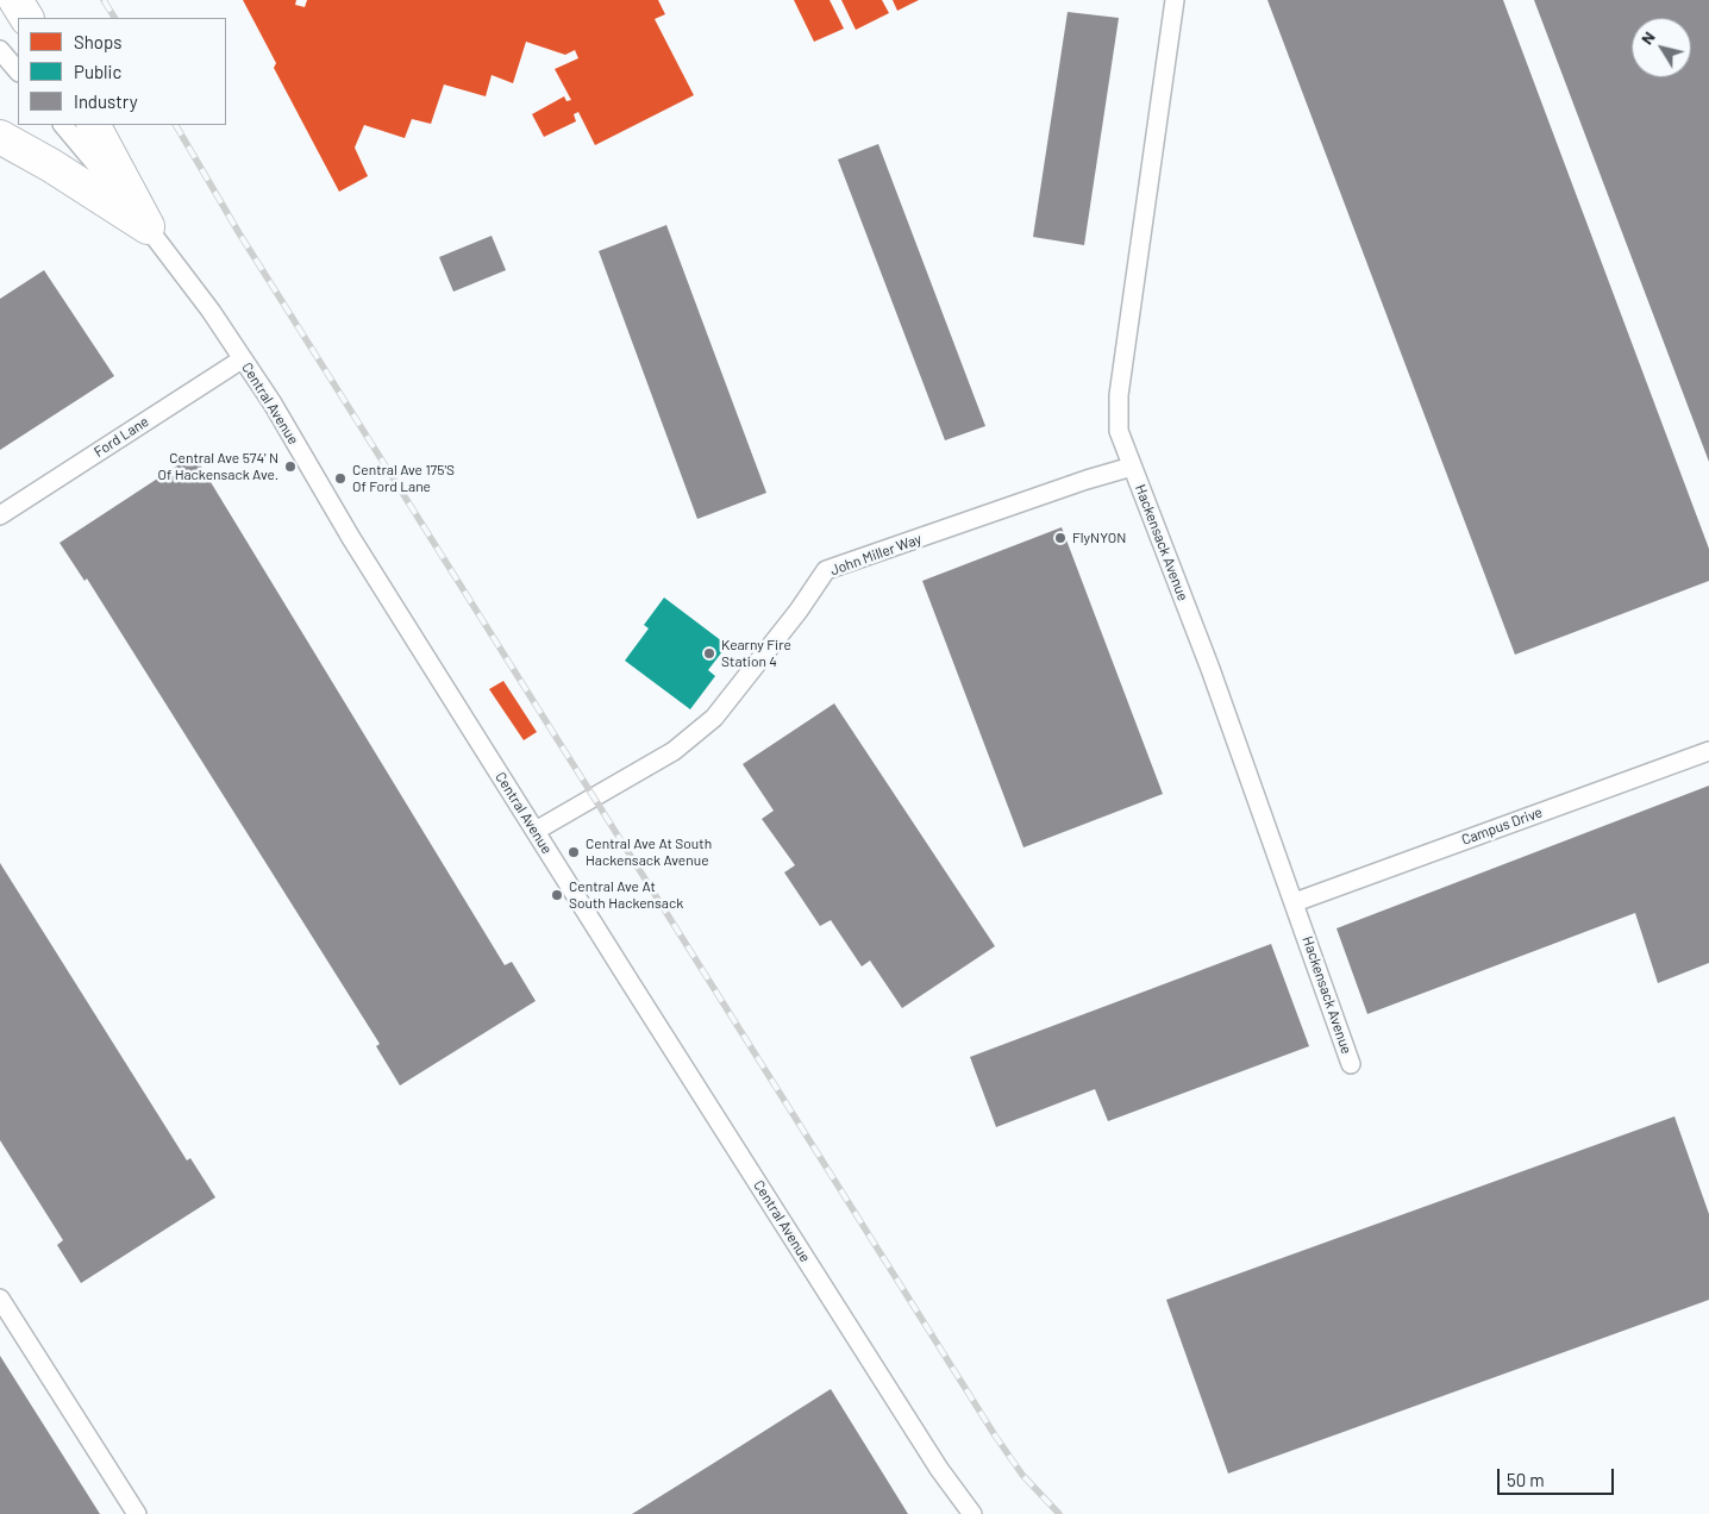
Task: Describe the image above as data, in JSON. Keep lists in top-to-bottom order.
{
  "streets": {
    "street": [
      "Central Avenue",
      "Ford Lane",
      "Hackensack Avenue",
      "John Miller Way",
      "Campus Drive"
    ]
  },
  "crossings": [
    ["Central Avenue", "Ford Lane"],
    ["Central Avenue", "John Miller Way"],
    ["Hackensack Avenue", "John Miller Way"],
    ["Hackensack Avenue", "Campus Drive"]
  ],
  "places": [
    "Central Ave 574' N Of Hackensack Ave.",
    "Central Ave 175'S Of Ford Lane",
    "FlyNYON",
    "Kearny Fire Station 4",
    "Central Ave At South Hackensack Avenue",
    "Central Ave At South Hackensack"
  ],
  "legend": ["Shops", "Public", "Industry"],
  "scale_bar": "50 m",
  "north": "top left"
}
